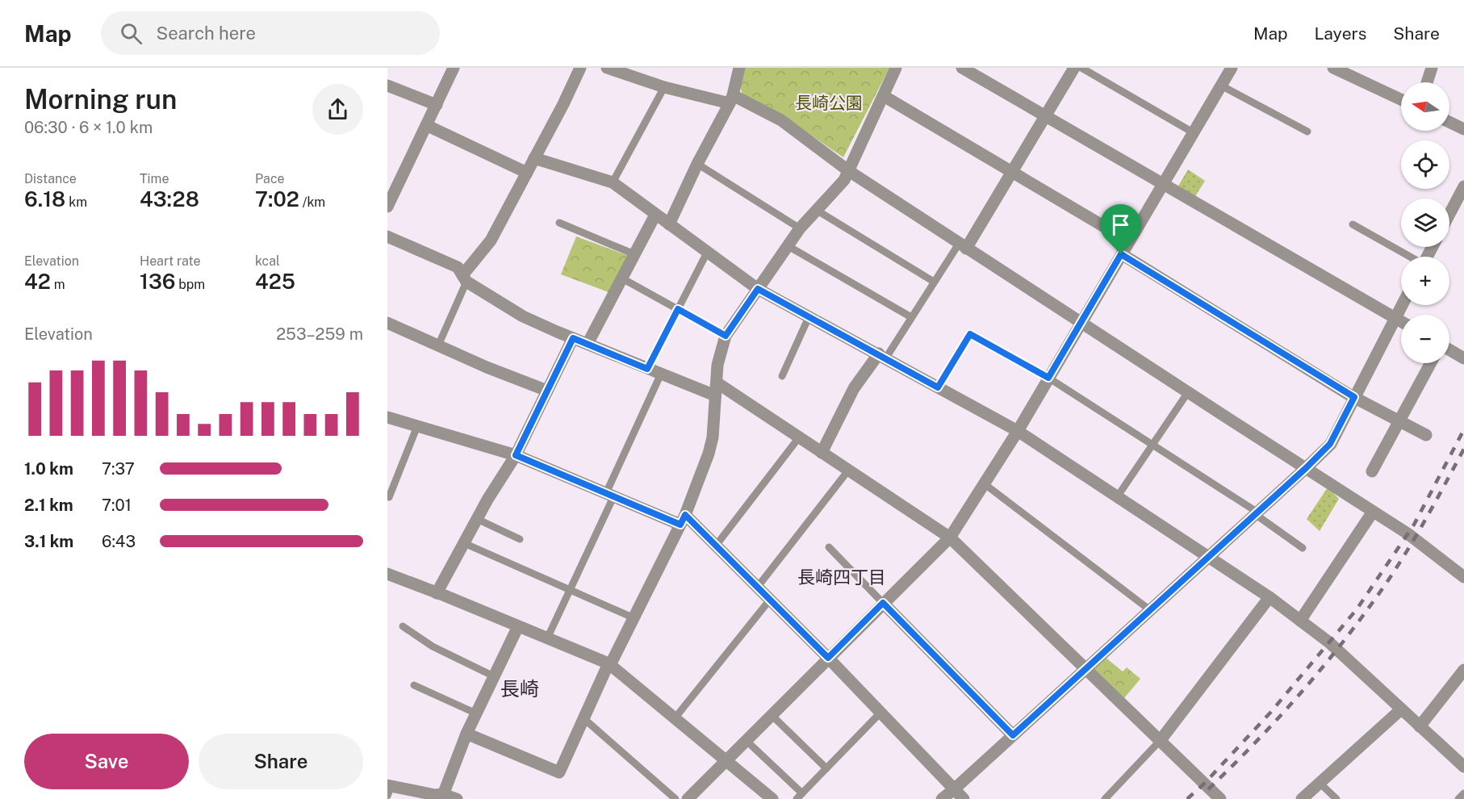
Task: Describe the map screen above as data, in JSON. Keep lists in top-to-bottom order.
{
  "districts": ["長崎四丁目", "長崎"],
  "parks": ["長崎公園"],
  "north": "left",
  "page": {
    "header": "Map",
    "search": "Search here",
    "nav": ["Map", "Layers", "Share"],
    "heading": ["Morning run", "06:30 · 6 × 1.0 km"],
    "map_buttons": ["+", "−"],
    "stats": [
      ["Distance", "6.18 km"],
      ["Time", "43:28"],
      ["Pace", "7:02 /km"],
      ["Elevation", "42 m"],
      ["Heart rate", "136 bpm"],
      ["kcal", "425"]
    ],
    "chart": ["Elevation", "253–259 m"],
    "list": [
      {
        "name": "1.0 km",
        "note": "7:37"
      },
      {
        "name": "2.1 km",
        "note": "7:01"
      },
      {
        "name": "3.1 km",
        "note": "6:43"
      }
    ],
    "buttons": ["Save", "Share"]
  }
}
